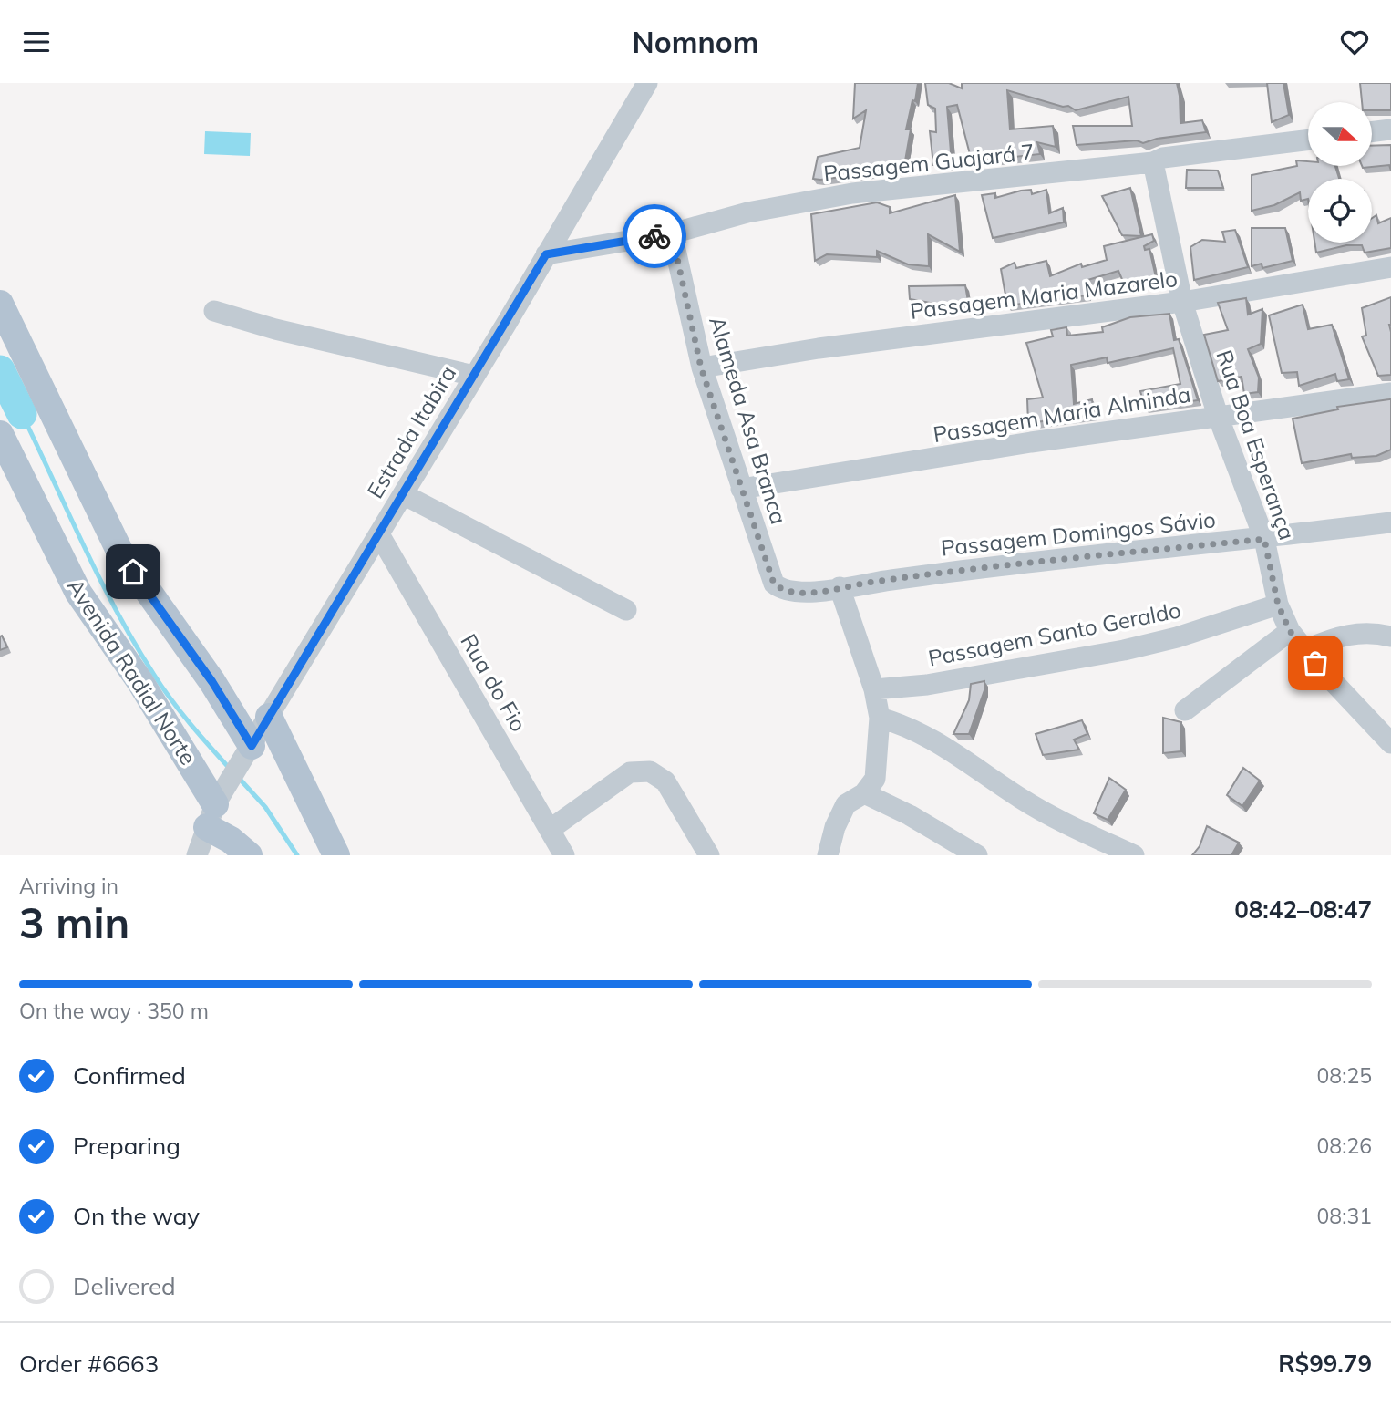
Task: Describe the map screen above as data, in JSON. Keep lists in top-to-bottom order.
{
  "streets": {
    "main road": ["Avenida Radial Norte"],
    "street": [
      "Passagem Guajará 7",
      "Passagem Maria Mazarelo",
      "Passagem Maria Alminda",
      "Alameda Asa Branca",
      "Estrada Itabira",
      "Rua Boa Esperança",
      "Passagem Domingos Sávio",
      "Passagem Santo Geraldo",
      "Rua do Fio"
    ]
  },
  "crossings": [
    ["Passagem Guajará 7", "Alameda Asa Branca"],
    ["Passagem Guajará 7", "Estrada Itabira"],
    ["Passagem Guajará 7", "Rua Boa Esperança"],
    ["Passagem Maria Mazarelo", "Alameda Asa Branca"],
    ["Passagem Maria Mazarelo", "Rua Boa Esperança"],
    ["Passagem Maria Alminda", "Alameda Asa Branca"],
    ["Passagem Maria Alminda", "Rua Boa Esperança"],
    ["Alameda Asa Branca", "Passagem Domingos Sávio"],
    ["Estrada Itabira", "Avenida Radial Norte"],
    ["Estrada Itabira", "Rua do Fio"],
    ["Rua Boa Esperança", "Passagem Domingos Sávio"],
    ["Rua Boa Esperança", "Passagem Santo Geraldo"]
  ],
  "north": "right",
  "page": {
    "header": "Nomnom",
    "heading": ["3 min", "Arriving in", "08:42–08:47"],
    "panel": ["Order #6663", "R$99.79"],
    "bar": "On the way · 350 m",
    "list": [
      ["Confirmed", "08:25"],
      ["Preparing", "08:26"],
      ["On the way", "08:31"],
      "Delivered"
    ]
  }
}
